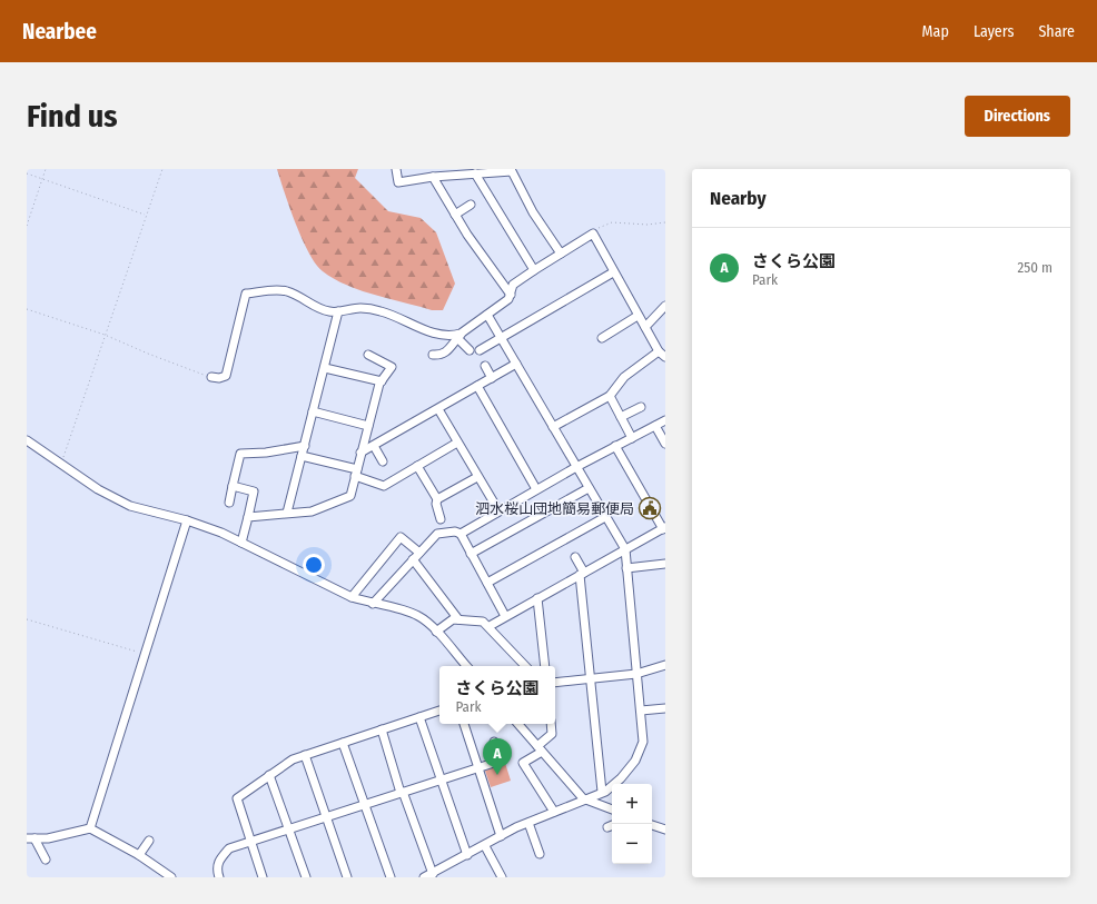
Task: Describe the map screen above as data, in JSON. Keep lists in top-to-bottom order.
{
  "places": {
    "public building": ["泗水桜山団地簡易郵便局"]
  },
  "page": {
    "header": "Nearbee",
    "nav": ["Map", "Layers", "Share"],
    "buttons": "Directions",
    "title": "Find us",
    "heading": "Nearby",
    "list": [
      {
        "mark": "A",
        "name": "さくら公園",
        "note": "Park",
        "value": "250 m"
      }
    ],
    "popup": ["さくら公園", "Park"],
    "pins": "A",
    "map_buttons": ["+", "−"]
  }
}
